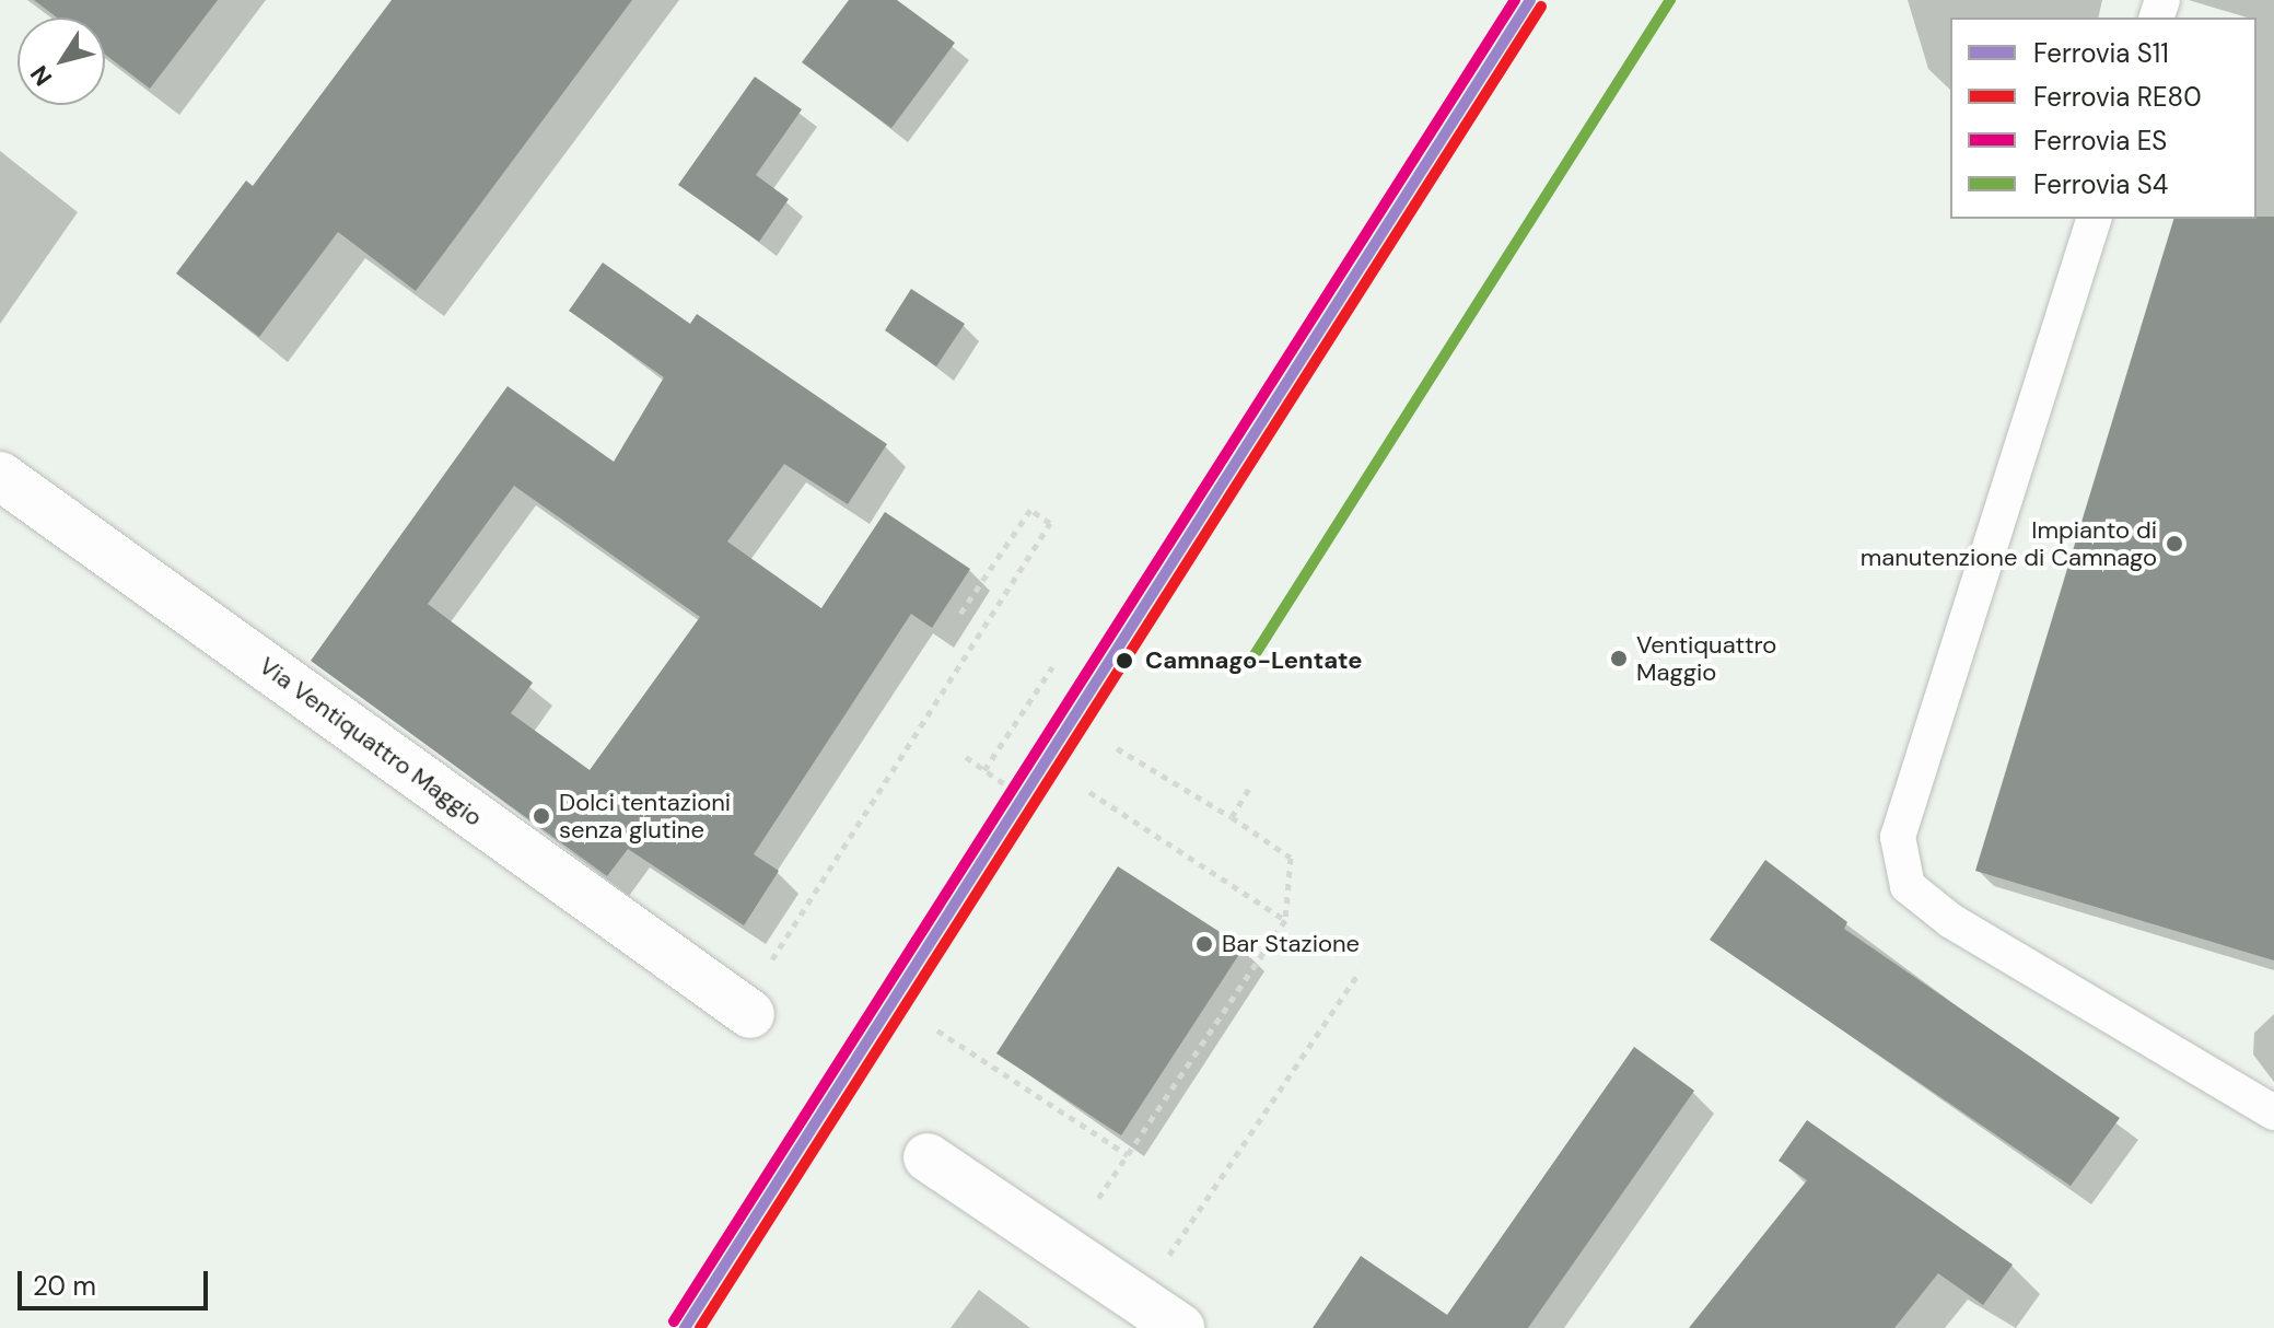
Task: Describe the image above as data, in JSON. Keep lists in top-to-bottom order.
{
  "streets": {
    "street": ["Via Ventiquattro Maggio"]
  },
  "places": [
    "Impianto di manutenzione di Camnago",
    "Ventiquattro Maggio",
    "Camnago-Lentate",
    "Dolci tentazioni senza glutine",
    "Bar Stazione"
  ],
  "lines": [
    "rail line S11",
    "rail line ES",
    "rail line S4",
    "rail line RE80"
  ],
  "legend": [
    "Ferrovia S11",
    "Ferrovia RE80",
    "Ferrovia ES",
    "Ferrovia S4"
  ],
  "scale_bar": "20 m",
  "north": "bottom left"
}
